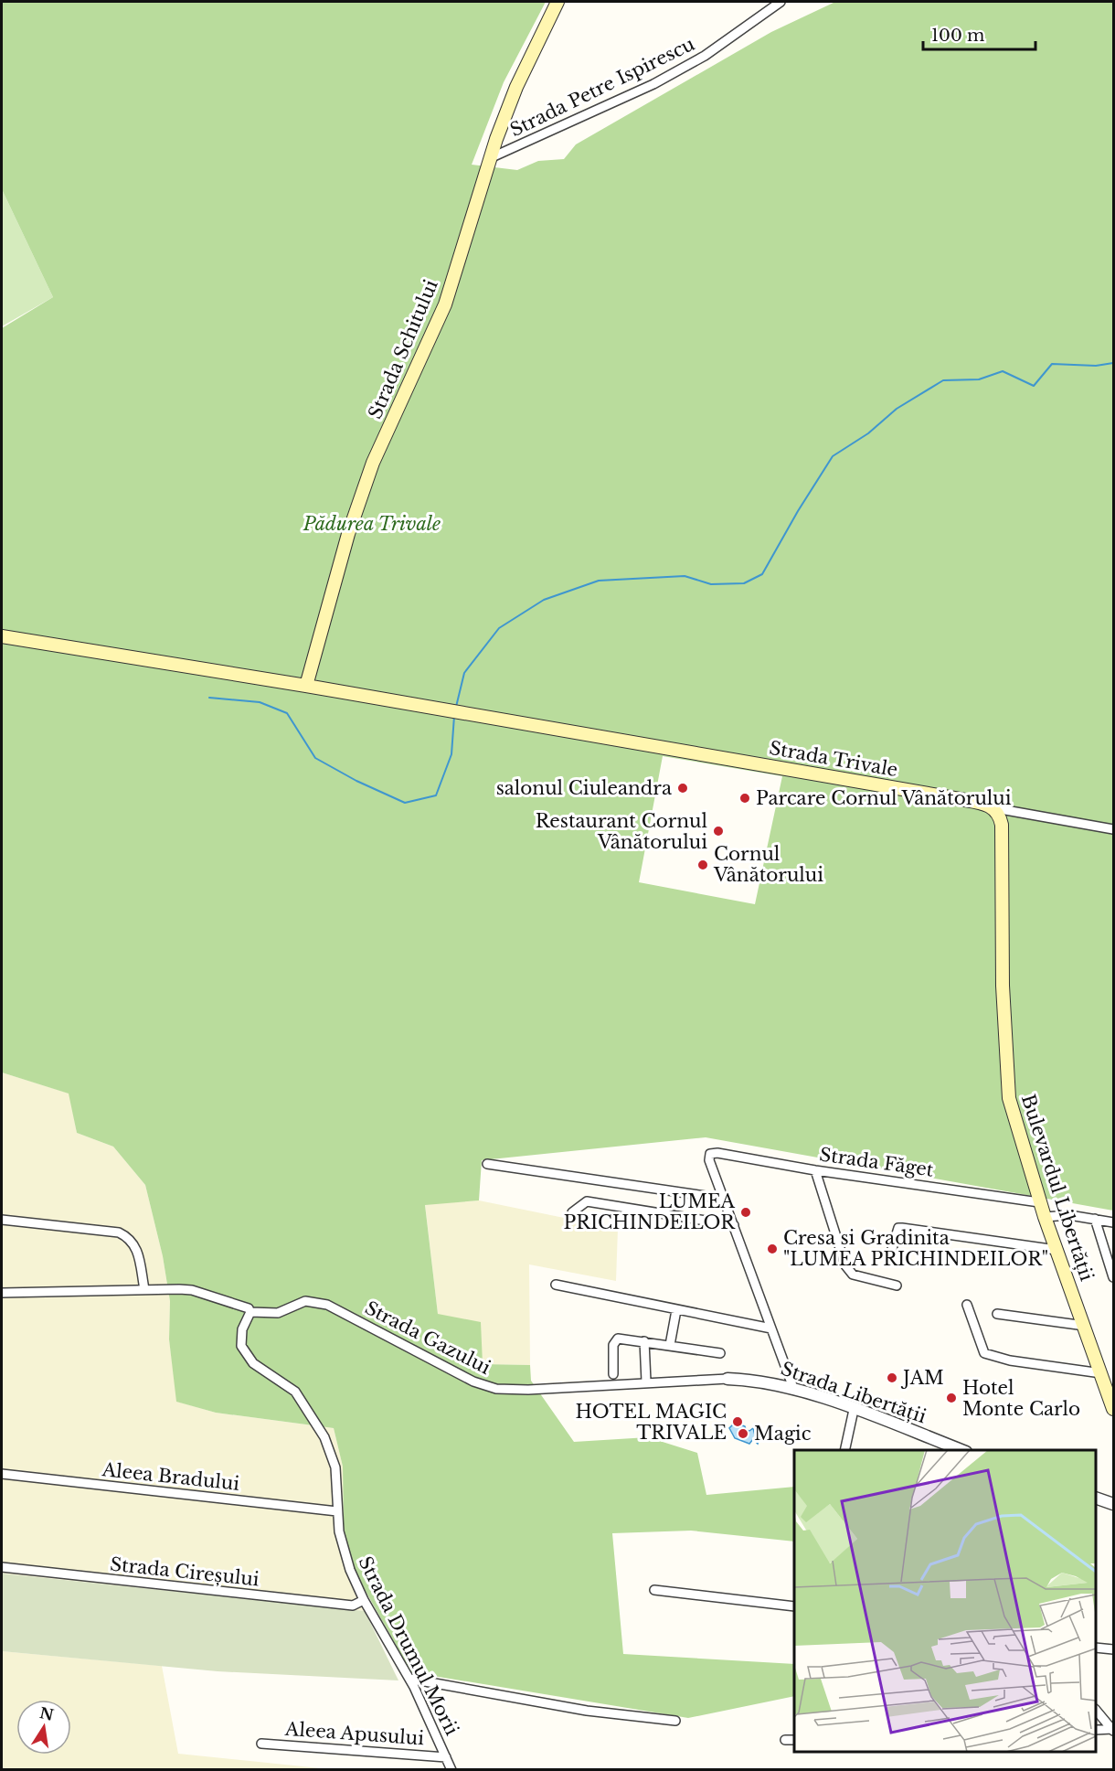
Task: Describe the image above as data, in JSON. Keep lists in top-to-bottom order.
{
  "streets": {
    "main road": ["Strada Schitului", "Strada Trivale", "Bulevardul Libertății"],
    "street": [
      "Strada Petre Ispirescu",
      "Strada Făget",
      "Strada Gazului",
      "Strada Libertății",
      "Aleea Bradului",
      "Strada Cireșului",
      "Strada Drumul Morii",
      "Aleea Apusului"
    ]
  },
  "crossings": [
    ["Strada Petre Ispirescu", "Strada Schitului"],
    ["Strada Schitului", "Strada Trivale"],
    ["Strada Trivale", "Bulevardul Libertății"],
    ["Strada Făget", "Bulevardul Libertății"],
    ["Strada Gazului", "Strada Libertății"],
    ["Strada Gazului", "Strada Drumul Morii"],
    ["Aleea Bradului", "Strada Drumul Morii"],
    ["Strada Cireșului", "Strada Drumul Morii"],
    ["Strada Drumul Morii", "Aleea Apusului"]
  ],
  "parks": ["Pădurea Trivale"],
  "places": [
    "salonul Ciuleandra",
    "Parcare Cornul Vânătorului",
    "Restaurant Cornul Vânătorului",
    "Cornul Vânătorului",
    "LUMEA PRICHINDEILOR",
    "Cresa si Gradinita \"LUMEA PRICHINDEILOR\"",
    "JAM",
    "Hotel Monte Carlo",
    "HOTEL MAGIC TRIVALE",
    "Magic"
  ],
  "scale_bar": "100 m",
  "north": "top"
}
